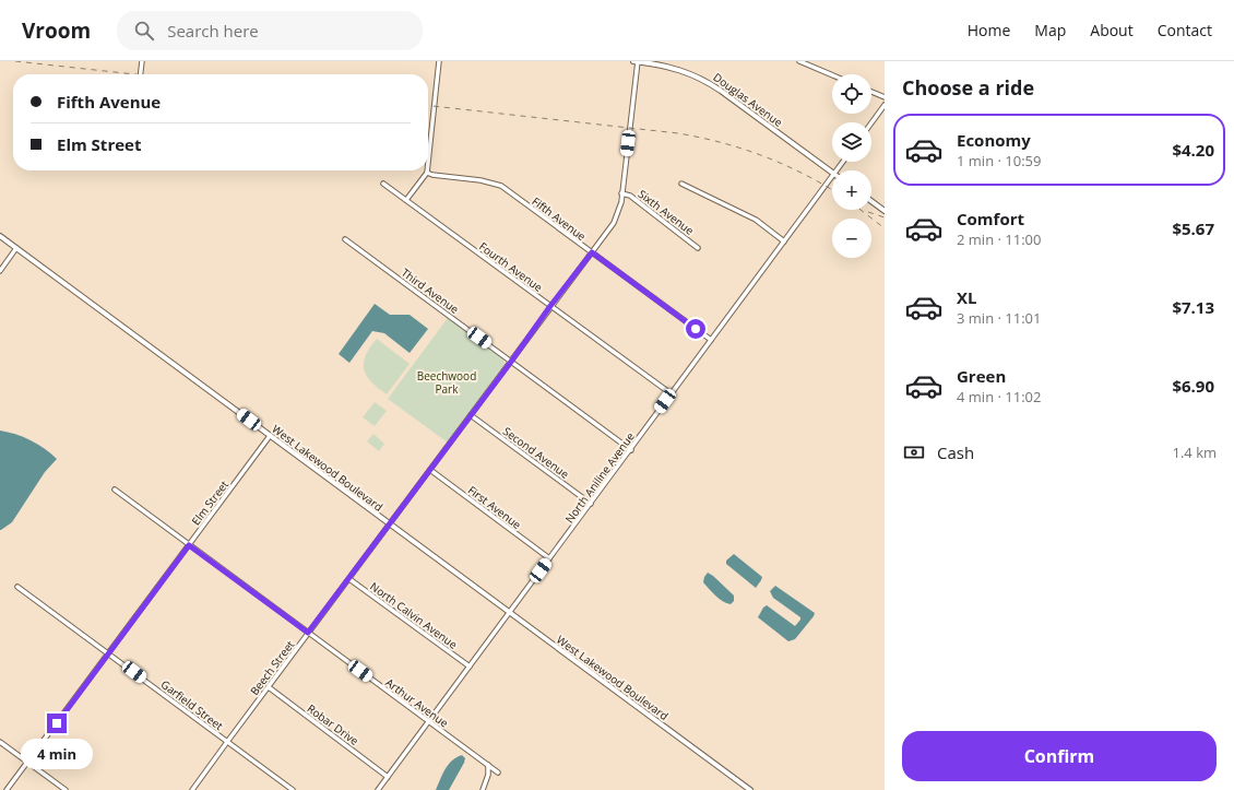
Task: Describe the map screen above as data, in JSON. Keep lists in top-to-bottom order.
{
  "streets": {
    "street": [
      "Douglas Avenue",
      "Sixth Avenue",
      "Fifth Avenue",
      "Fourth Avenue",
      "Third Avenue",
      "Second Avenue",
      "West Lakewood Boulevard",
      "North Aniline Avenue",
      "Elm Street",
      "First Avenue",
      "North Calvin Avenue",
      "Beech Street",
      "Arthur Avenue",
      "Garfield Street",
      "Robar Drive"
    ]
  },
  "crossings": [
    ["Douglas Avenue", "Beech Street"],
    ["Sixth Avenue", "Beech Street"],
    ["Fifth Avenue", "North Aniline Avenue"],
    ["Fifth Avenue", "Beech Street"],
    ["Fourth Avenue", "North Aniline Avenue"],
    ["Fourth Avenue", "Beech Street"],
    ["Third Avenue", "North Aniline Avenue"],
    ["Third Avenue", "Beech Street"],
    ["Second Avenue", "North Aniline Avenue"],
    ["Second Avenue", "Beech Street"],
    ["West Lakewood Boulevard", "North Aniline Avenue"],
    ["West Lakewood Boulevard", "Elm Street"],
    ["West Lakewood Boulevard", "Beech Street"],
    ["North Aniline Avenue", "First Avenue"],
    ["North Aniline Avenue", "North Calvin Avenue"],
    ["North Aniline Avenue", "Arthur Avenue"],
    ["North Aniline Avenue", "Robar Drive"],
    ["Elm Street", "Arthur Avenue"],
    ["Elm Street", "Garfield Street"],
    ["First Avenue", "Beech Street"],
    ["North Calvin Avenue", "Beech Street"],
    ["Beech Street", "Arthur Avenue"],
    ["Beech Street", "Garfield Street"],
    ["Beech Street", "Robar Drive"]
  ],
  "parks": ["Beechwood Park"],
  "page": {
    "header": "Vroom",
    "search": "Search here",
    "nav": [
      "Home",
      "Map",
      "About",
      "Contact"
    ],
    "heading": "Choose a ride",
    "map_buttons": ["+", "−"],
    "banner": ["Fifth Avenue", "Elm Street"],
    "list": [
      {
        "name": "Economy",
        "note": "1 min · 10:59",
        "value": "$4.20"
      },
      {
        "name": "Comfort",
        "note": "2 min · 11:00",
        "value": "$5.67"
      },
      {
        "name": "XL",
        "note": "3 min · 11:01",
        "value": "$7.13"
      },
      {
        "name": "Green",
        "note": "4 min · 11:02",
        "value": "$6.90"
      }
    ],
    "pay": ["Cash", "1.4 km"],
    "buttons": "Confirm",
    "bubble": "4 min"
  }
}
